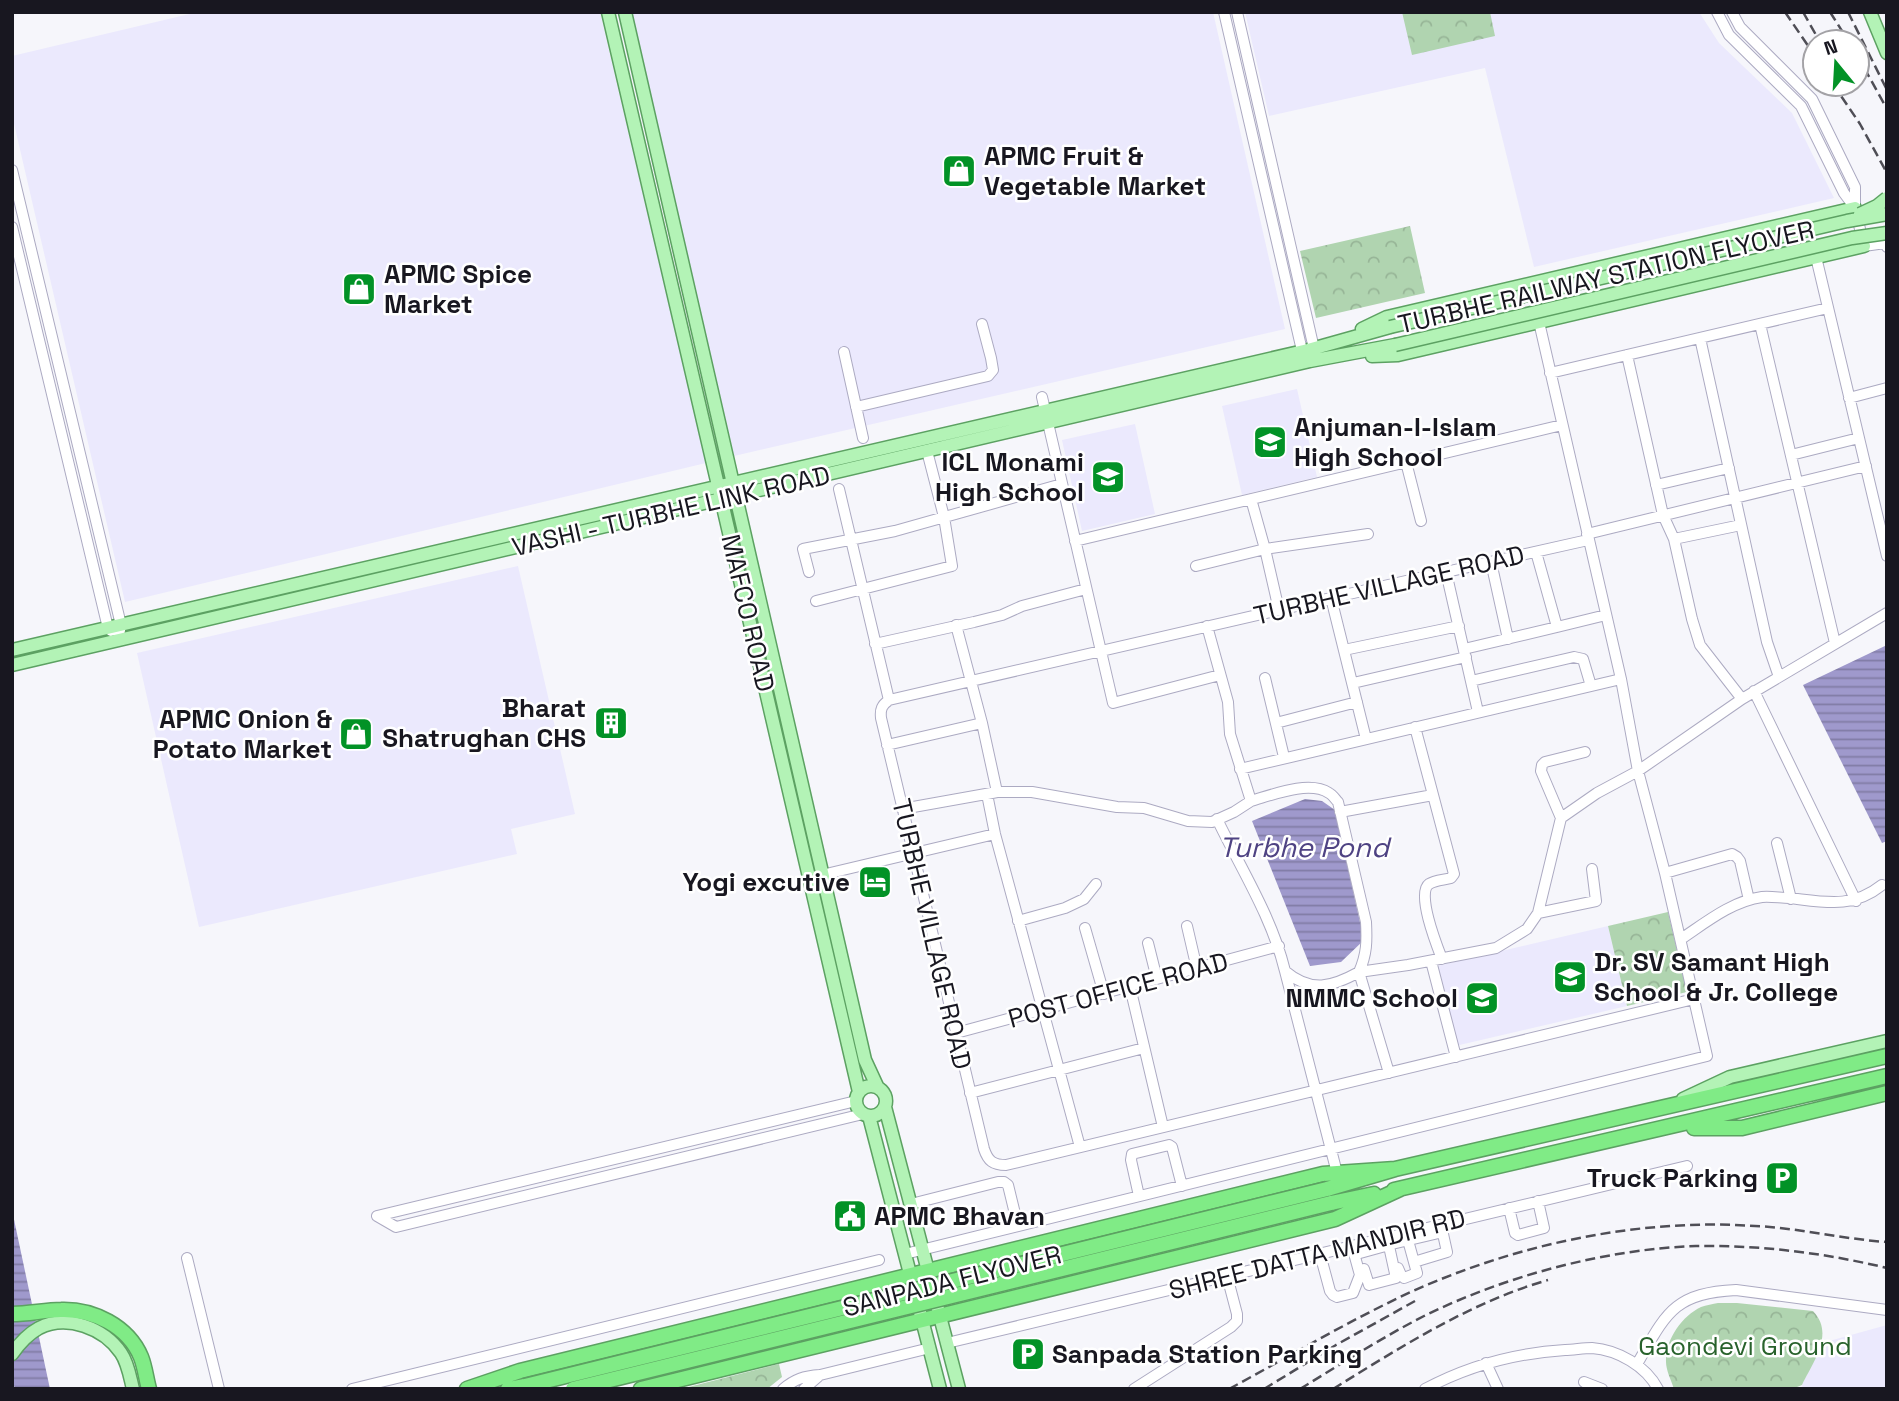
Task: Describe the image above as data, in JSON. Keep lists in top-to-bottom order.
{
  "streets": {
    "highway": ["SANPADA FLYOVER"],
    "main road": ["TURBHE RAILWAY STATION FLYOVER", "VASHI - TURBHE LINK ROAD", "MAFCO ROAD"],
    "street": ["TURBHE VILLAGE ROAD", "POST OFFICE ROAD", "SHREE DATTA MANDIR RD"]
  },
  "crossings": [
    ["TURBHE RAILWAY STATION FLYOVER", "VASHI - TURBHE LINK ROAD"],
    ["VASHI - TURBHE LINK ROAD", "MAFCO ROAD"],
    ["TURBHE VILLAGE ROAD", "POST OFFICE ROAD"]
  ],
  "water": ["Turbhe Pond"],
  "parks": ["Gaondevi Ground"],
  "places": {
    "shop": ["APMC Fruit & Vegetable Market", "APMC Spice Market", "APMC Onion & Potato Market"],
    "school or university": [
      "Anjuman-I-Islam High School",
      "ICL Monami High School",
      "Dr. SV Samant High School & Jr. College",
      "NMMC School"
    ],
    "building": ["Bharat Shatrughan CHS"],
    "hotel": ["Yogi excutive"],
    "parking": ["Truck Parking", "Sanpada Station Parking"],
    "public building": ["APMC Bhavan"]
  },
  "north": "top"
}
